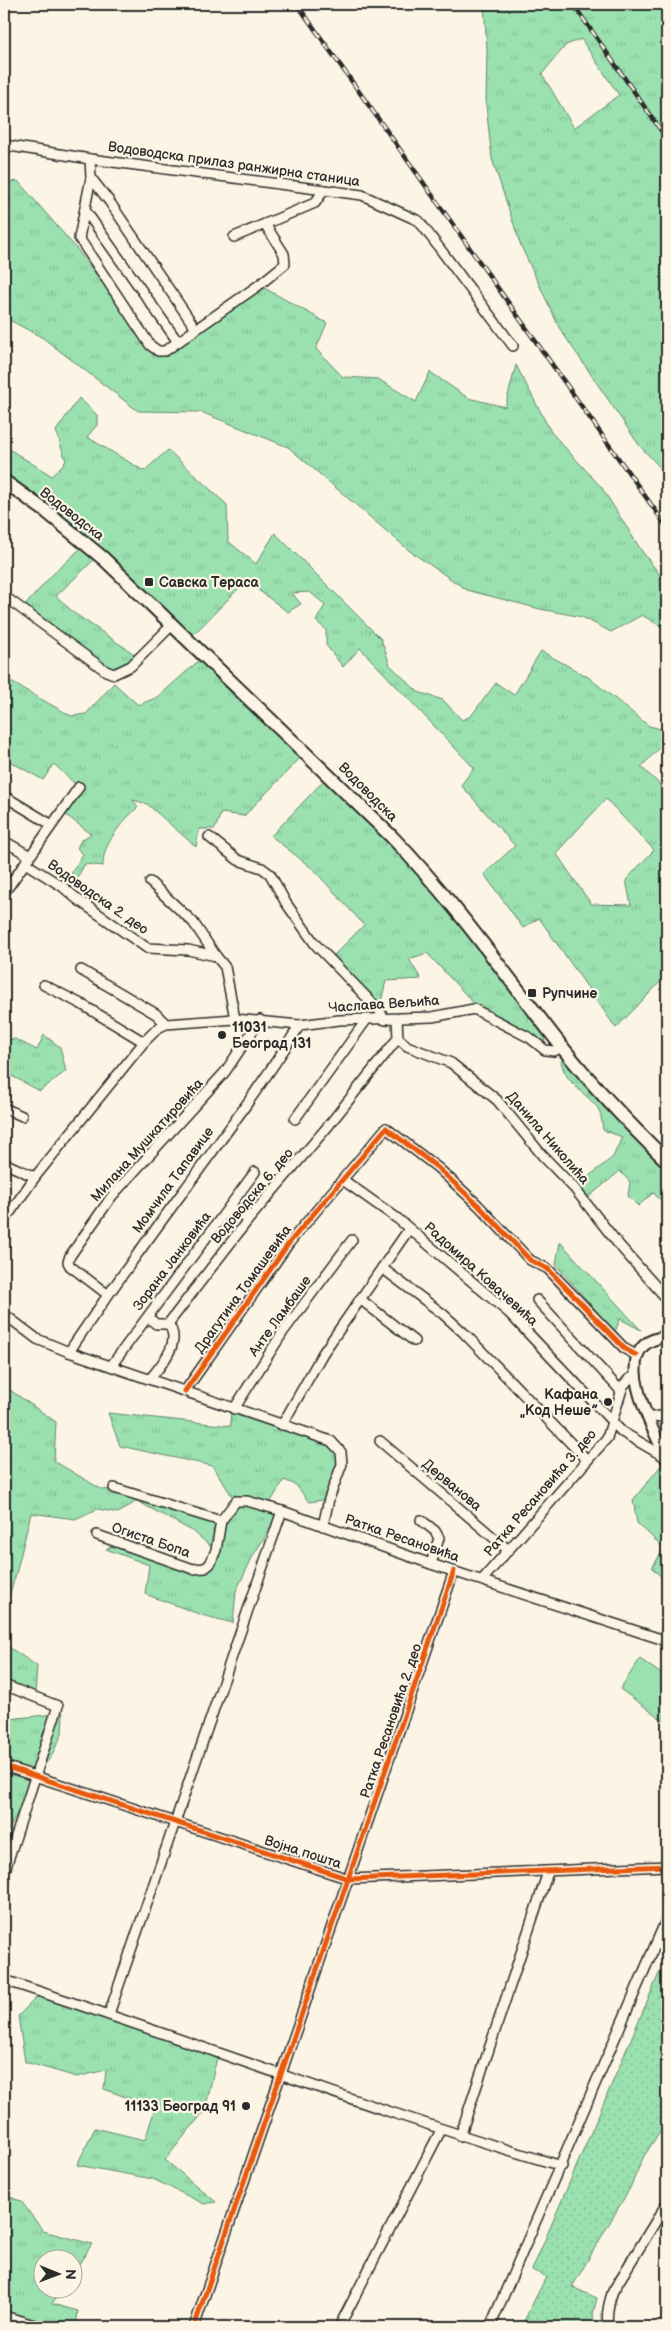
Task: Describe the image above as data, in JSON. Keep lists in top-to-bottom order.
{
  "streets": {
    "main road": ["Водоводска"],
    "street": [
      "Водоводска прилаз ранжирна станица",
      "Водоводска 2. део",
      "Часлава Вељића",
      "Данила Николића",
      "Милана Мушкатировића",
      "Момчила Тапавице",
      "Водоводска 6. део",
      "Зорана Јанковића",
      "Радомира Ковачевића",
      "Драгутина Томашевића",
      "Анте Ламбаше",
      "Дерванова",
      "Ратка Ресановића 3. део",
      "Ратка Ресановића",
      "Огиста Бопа",
      "Ратка Ресановића 2. део",
      "Војна пошта"
    ]
  },
  "crossings": [
    ["Водоводска", "Часлава Вељића"],
    ["Часлава Вељића", "Милана Мушкатировића"],
    ["Часлава Вељића", "Момчила Тапавице"],
    ["Данила Николића", "Водоводска 6. део"],
    ["Милана Мушкатировића", "Момчила Тапавице"],
    ["Момчила Тапавице", "Ратка Ресановића"],
    ["Зорана Јанковића", "Ратка Ресановића"],
    ["Радомира Ковачевића", "Драгутина Томашевића"],
    ["Радомира Ковачевића", "Ратка Ресановића 3. део"],
    ["Драгутина Томашевића", "Ратка Ресановића"],
    ["Анте Ламбаше", "Ратка Ресановића"],
    ["Дерванова", "Ратка Ресановића 3. део"],
    ["Ратка Ресановића 3. део", "Ратка Ресановића"],
    ["Ратка Ресановића", "Огиста Бопа"],
    ["Ратка Ресановића", "Ратка Ресановића 2. део"],
    ["Ратка Ресановића 2. део", "Војна пошта"]
  ],
  "places": {
    "transit": ["Савска Тераса", "Рупчине"],
    "other": ["11031 Београд 131", "Кафана „Код Неше”", "11133 Београд 91"]
  },
  "north": "right"
}
